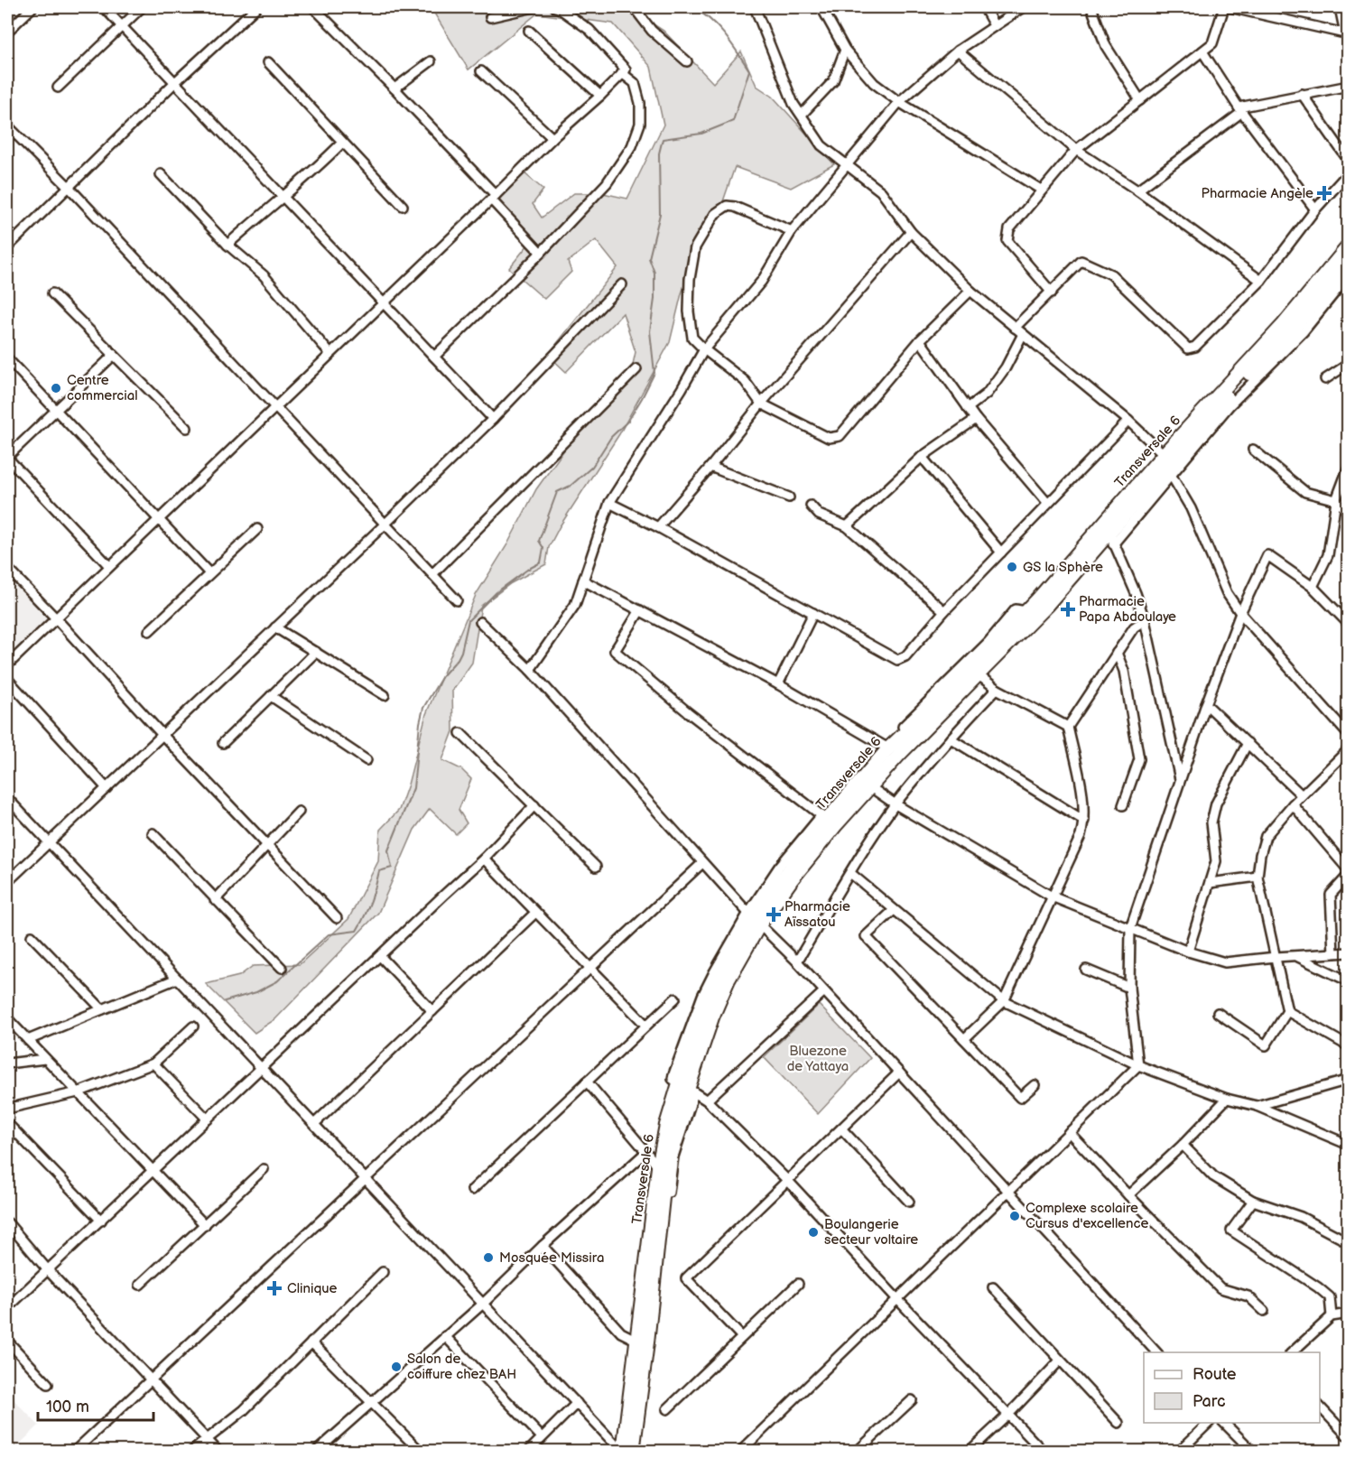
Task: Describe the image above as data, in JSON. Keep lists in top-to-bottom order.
{
  "streets": {
    "main road": ["Transversale 6"]
  },
  "parks": ["Bluezone de Yattaya"],
  "places": {
    "health": [
      "Pharmacie Angèle",
      "Pharmacie Papa Abdoulaye",
      "Pharmacie Aïssatou",
      "Clinique"
    ],
    "other": [
      "Centre commercial",
      "GS la Sphère",
      "Complexe scolaire Cursus d'excellence",
      "Boulangerie secteur voltaire",
      "Mosquée Missira",
      "Salon de coiffure chez BAH"
    ]
  },
  "legend": ["Route", "Parc"],
  "scale_bar": "100 m"
}
